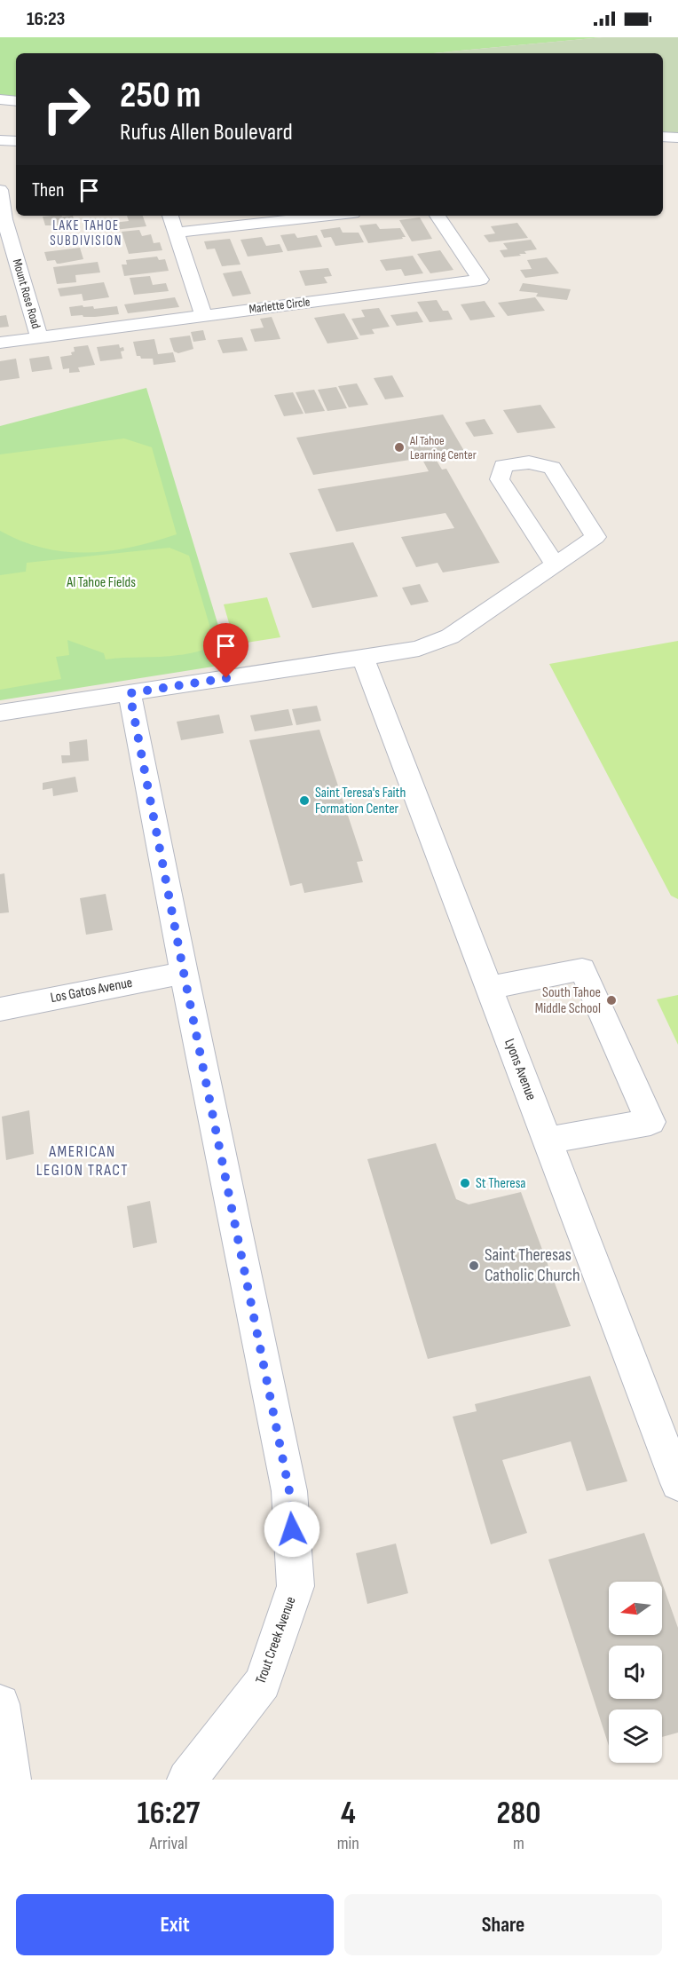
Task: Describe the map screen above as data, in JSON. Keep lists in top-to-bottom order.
{
  "streets": {
    "street": [
      "Mount Rose Road",
      "Marlette Circle",
      "Los Gatos Avenue",
      "Lyons Avenue",
      "Trout Creek Avenue"
    ]
  },
  "crossings": [
    ["Mount Rose Road", "Marlette Circle"],
    ["Los Gatos Avenue", "Trout Creek Avenue"]
  ],
  "districts": ["LAKE TAHOE SUBDIVISION", "AMERICAN LEGION TRACT"],
  "parks": ["Al Tahoe Fields"],
  "places": [
    "Al Tahoe Learning Center",
    "Saint Teresa's Faith Formation Center",
    "South Tahoe Middle School",
    "St Theresa",
    "Saint Theresas Catholic Church"
  ],
  "north": "left",
  "page": {
    "status": "16:23",
    "turn": ["250 m", "Rufus Allen Boulevard"],
    "then": "Then",
    "eta": [
      "16:27",
      "Arrival",
      "4",
      "min",
      "280",
      "m"
    ],
    "buttons": ["Exit", "Share"]
  }
}
